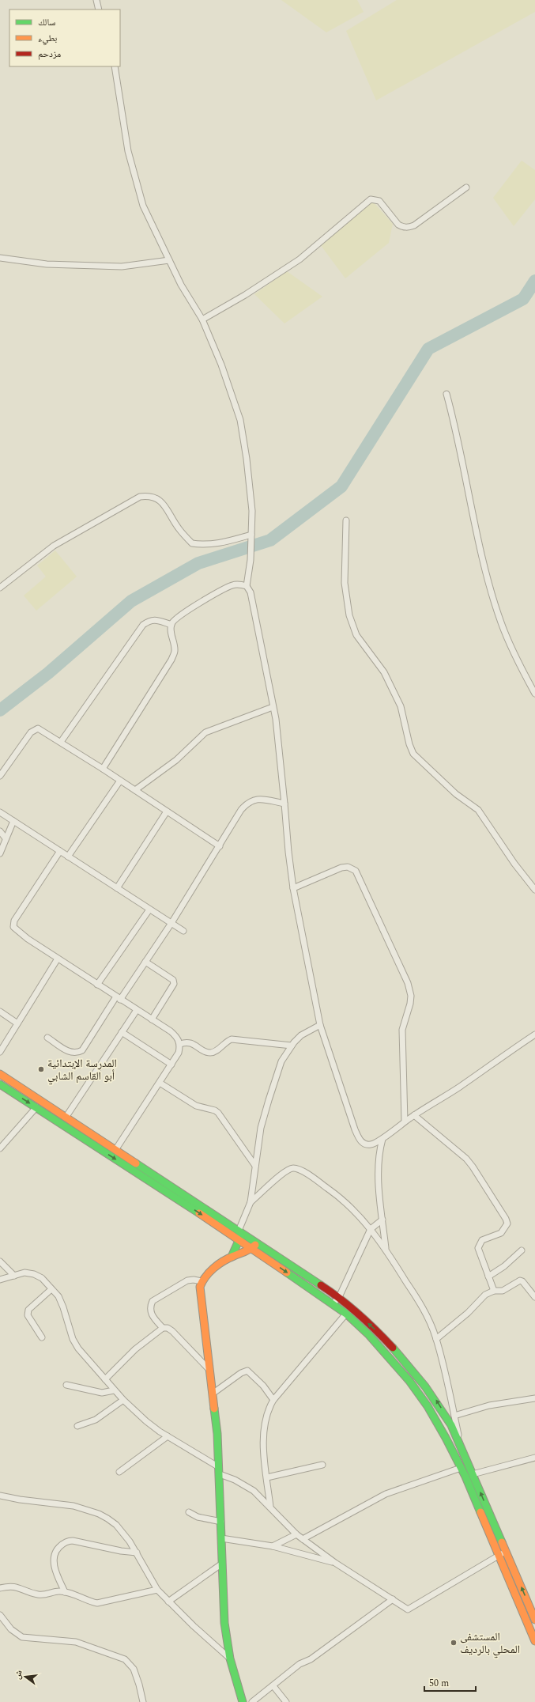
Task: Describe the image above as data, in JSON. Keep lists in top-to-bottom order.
{
  "places": ["المدرسة الإبتدائية أبو القاسم الشابي", "المستشفى المحلي بالرديف"],
  "legend": ["سالك", "بطيء", "مزدحم"],
  "scale_bar": "50 m",
  "north": "left"
}
